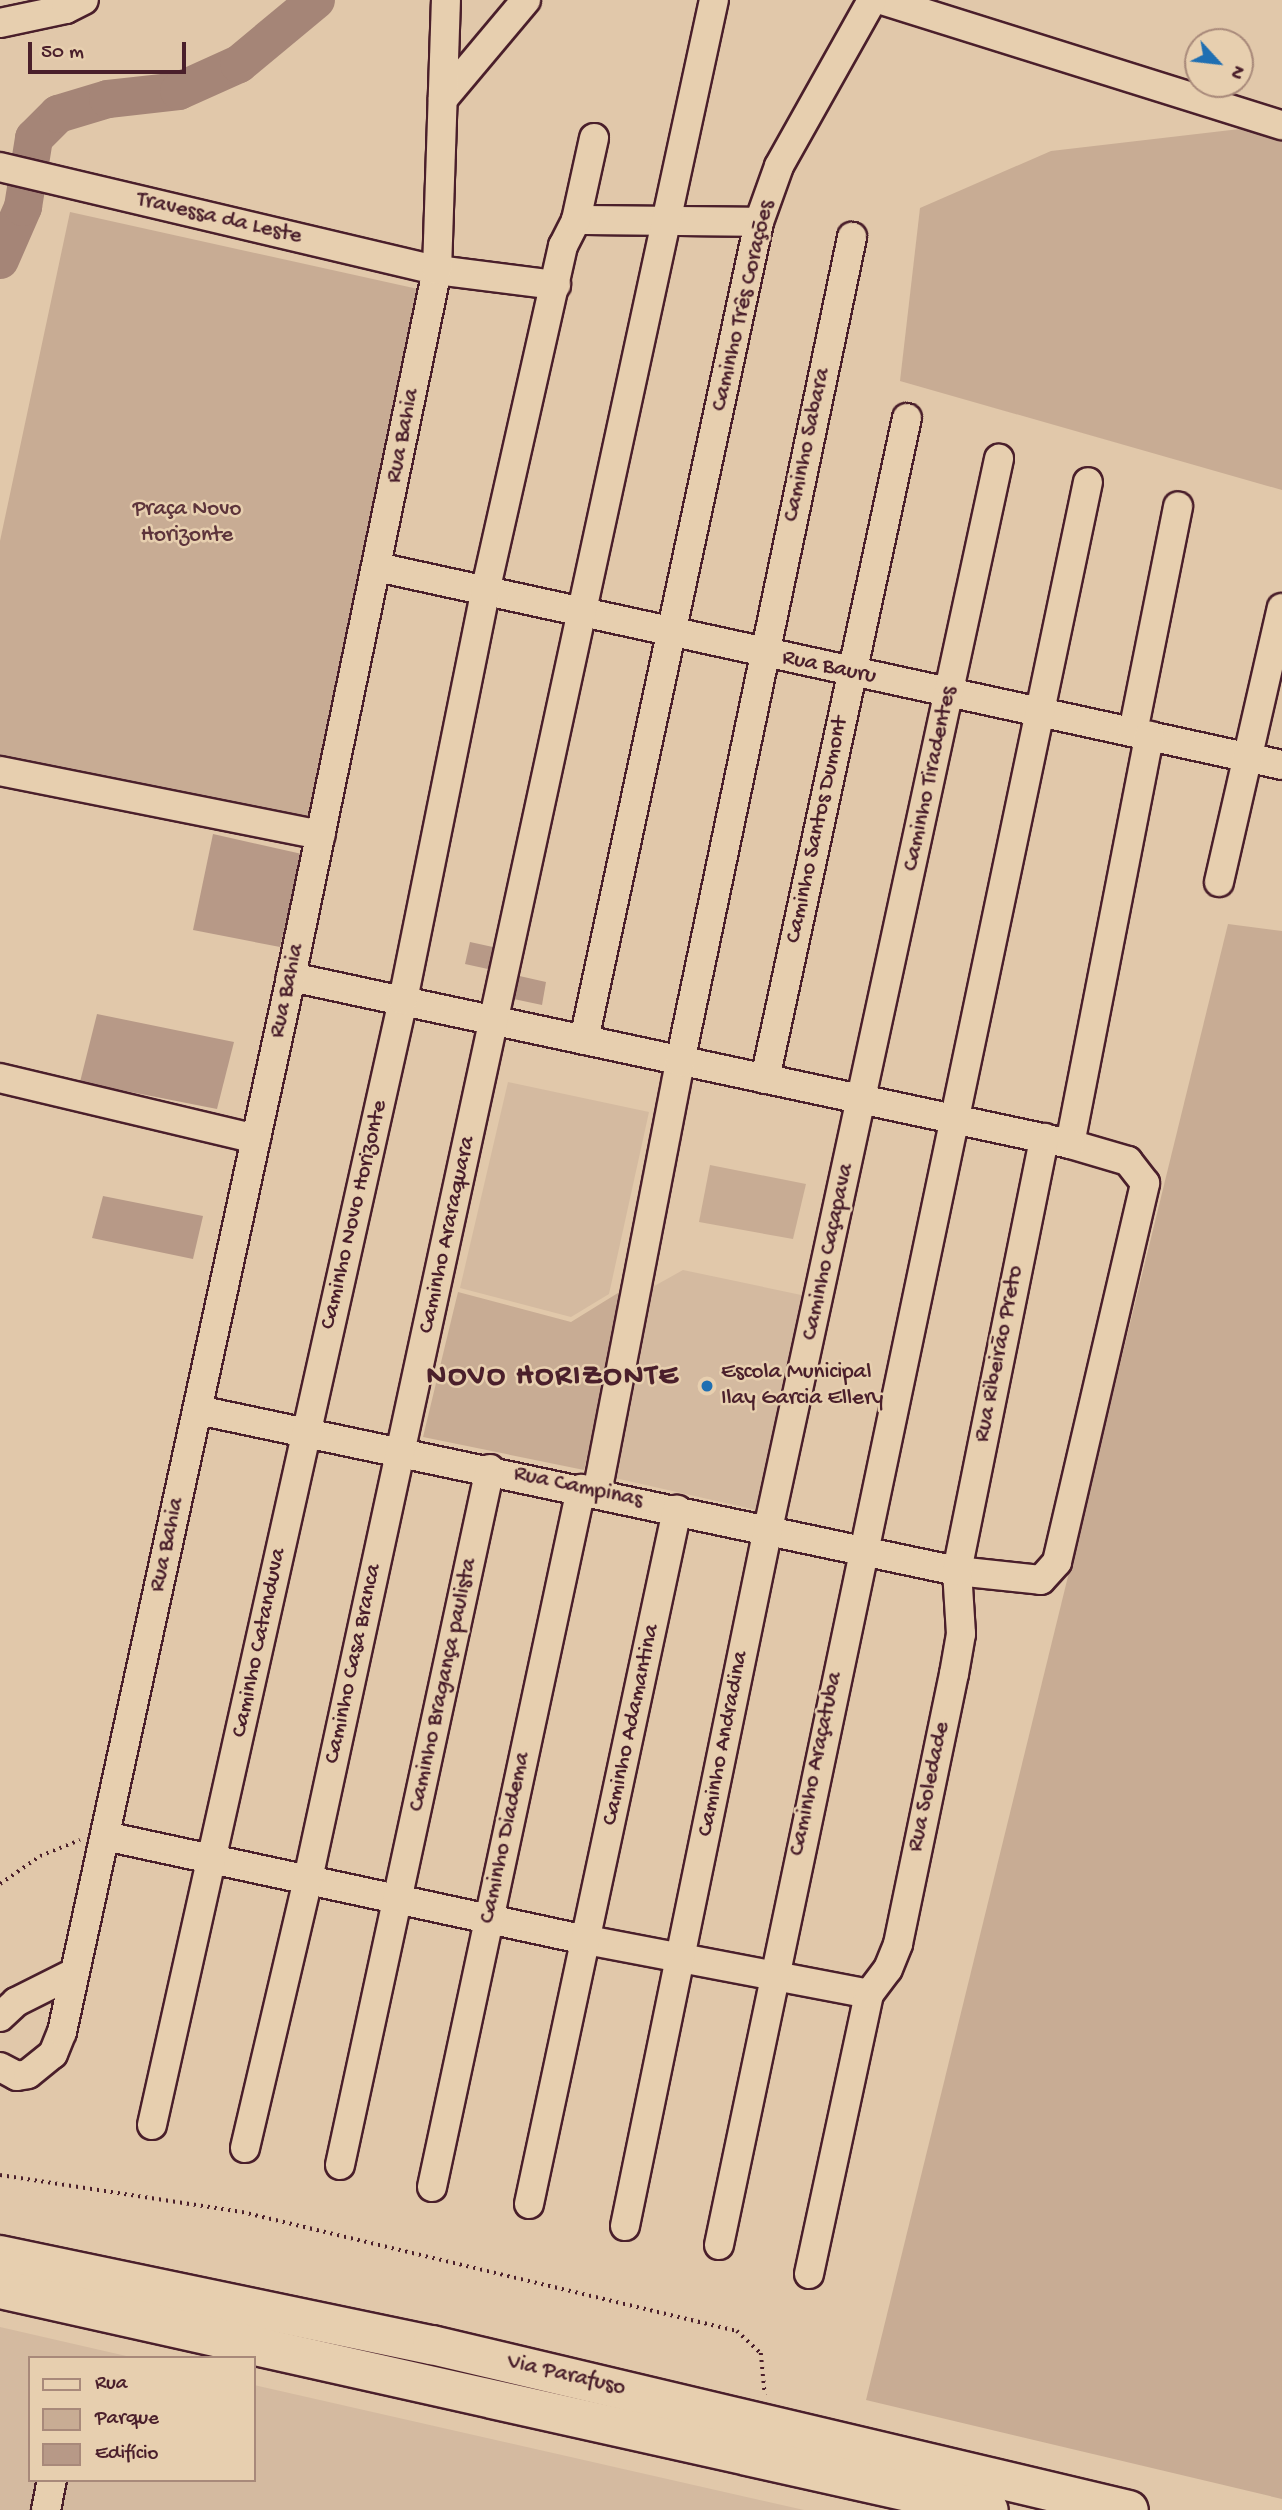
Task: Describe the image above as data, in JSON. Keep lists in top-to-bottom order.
{
  "streets": {
    "highway": ["Via Parafuso"],
    "street": [
      "Travessa da Leste",
      "Caminho Três Corações",
      "Rua Bahia",
      "Caminho Sabara",
      "Rua Bauru",
      "Caminho Tiradentes",
      "Caminho Santos Dumont",
      "Caminho Novo Horizonte",
      "Caminho Araraquara",
      "Caminho Caçapava",
      "Rua Ribeirão Preto",
      "Rua Campinas",
      "Caminho Catanduva",
      "Caminho Casa Branca",
      "Caminho Bragança paulista",
      "Caminho Adamantina",
      "Caminho Andradina",
      "Caminho Araçatuba",
      "Rua Soledade",
      "Caminho Diadema"
    ]
  },
  "crossings": [
    ["Travessa da Leste", "Rua Bahia"],
    ["Travessa da Leste", "Caminho Novo Horizonte"],
    ["Caminho Três Corações", "Rua Bauru"],
    ["Rua Bahia", "Rua Bauru"],
    ["Rua Bahia", "Rua Campinas"],
    ["Caminho Sabara", "Rua Bauru"],
    ["Caminho Sabara", "Caminho Diadema"],
    ["Rua Bauru", "Caminho Tiradentes"],
    ["Rua Bauru", "Caminho Santos Dumont"],
    ["Rua Bauru", "Caminho Novo Horizonte"],
    ["Rua Bauru", "Caminho Araraquara"],
    ["Rua Bauru", "Rua Ribeirão Preto"],
    ["Rua Bauru", "Caminho Araçatuba"],
    ["Caminho Tiradentes", "Caminho Caçapava"],
    ["Caminho Novo Horizonte", "Rua Campinas"],
    ["Caminho Novo Horizonte", "Caminho Catanduva"],
    ["Caminho Araraquara", "Rua Campinas"],
    ["Caminho Araraquara", "Caminho Casa Branca"],
    ["Caminho Caçapava", "Rua Campinas"],
    ["Caminho Caçapava", "Caminho Andradina"],
    ["Rua Ribeirão Preto", "Rua Campinas"],
    ["Rua Ribeirão Preto", "Rua Soledade"],
    ["Rua Campinas", "Caminho Catanduva"],
    ["Rua Campinas", "Caminho Casa Branca"],
    ["Rua Campinas", "Caminho Bragança paulista"],
    ["Rua Campinas", "Caminho Adamantina"],
    ["Rua Campinas", "Caminho Andradina"],
    ["Rua Campinas", "Caminho Araçatuba"],
    ["Rua Campinas", "Rua Soledade"],
    ["Rua Campinas", "Caminho Diadema"]
  ],
  "districts": ["NOVO HORIZONTE"],
  "parks": ["Praça Novo Horizonte"],
  "places": ["Escola Municipal Ilay Garcia Ellery"],
  "legend": ["Rua", "Parque", "Edifício"],
  "scale_bar": "50 m",
  "north": "bottom right"
}
